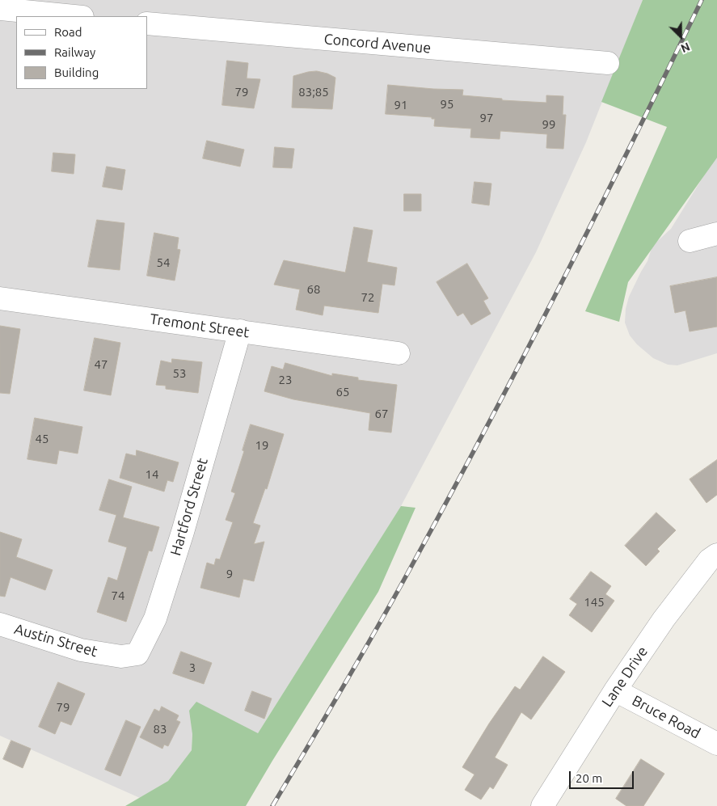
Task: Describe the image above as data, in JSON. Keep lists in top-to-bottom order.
{
  "streets": {
    "street": [
      "Concord Avenue",
      "Tremont Street",
      "Hartford Street",
      "Austin Street",
      "Lane Drive",
      "Bruce Road"
    ]
  },
  "crossings": [
    ["Tremont Street", "Hartford Street"],
    ["Hartford Street", "Austin Street"],
    ["Lane Drive", "Bruce Road"]
  ],
  "house_numbers": [
    "79",
    "83;85",
    "95",
    "91",
    "97",
    "99",
    "54",
    "68",
    "72",
    "47",
    "53",
    "23",
    "65",
    "67",
    "45",
    "19",
    "14",
    "9",
    "74",
    "145",
    "3",
    "79",
    "83"
  ],
  "legend": ["Road", "Railway", "Building"],
  "scale_bar": "20 m",
  "north": "bottom right"
}
